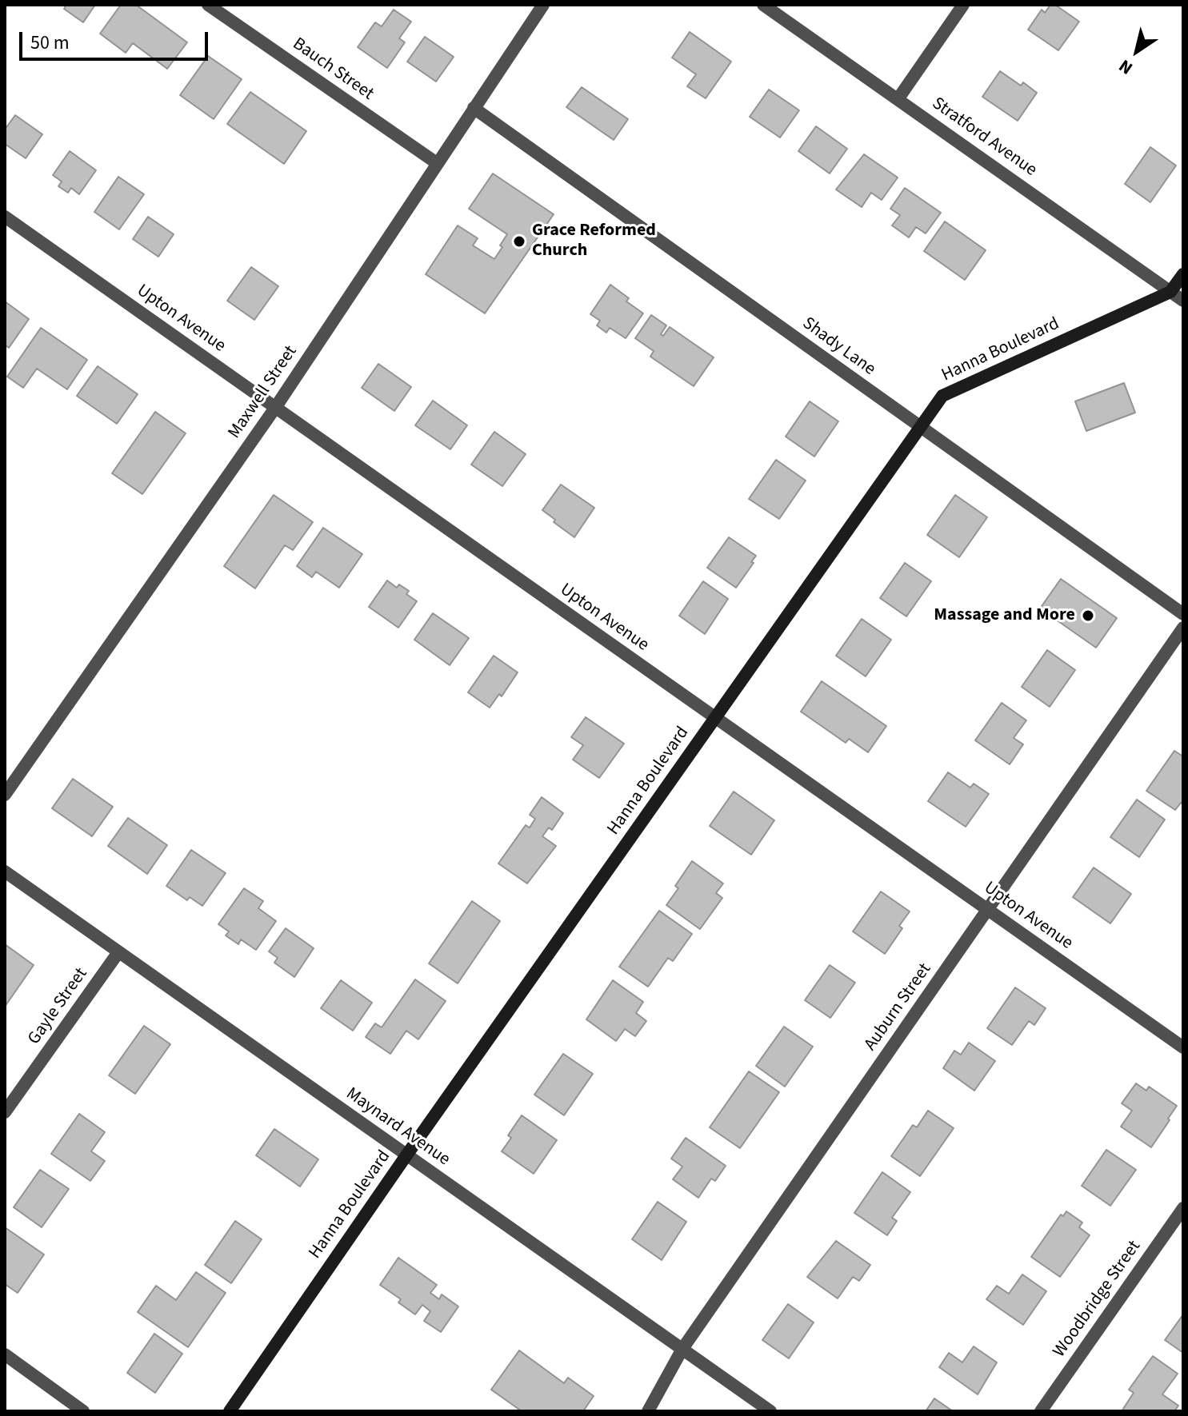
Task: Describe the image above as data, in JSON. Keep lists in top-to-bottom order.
{
  "streets": {
    "street": [
      "Bauch Street",
      "Stratford Avenue",
      "Upton Avenue",
      "Shady Lane",
      "Hanna Boulevard",
      "Maxwell Street",
      "Gayle Street",
      "Auburn Street",
      "Maynard Avenue",
      "Woodbridge Street"
    ]
  },
  "crossings": [
    ["Bauch Street", "Maxwell Street"],
    ["Stratford Avenue", "Hanna Boulevard"],
    ["Upton Avenue", "Hanna Boulevard"],
    ["Upton Avenue", "Maxwell Street"],
    ["Upton Avenue", "Auburn Street"],
    ["Shady Lane", "Hanna Boulevard"],
    ["Shady Lane", "Maxwell Street"],
    ["Hanna Boulevard", "Maynard Avenue"],
    ["Gayle Street", "Maynard Avenue"],
    ["Auburn Street", "Maynard Avenue"]
  ],
  "places": ["Grace Reformed Church", "Massage and More"],
  "scale_bar": "50 m",
  "north": "bottom left"
}
